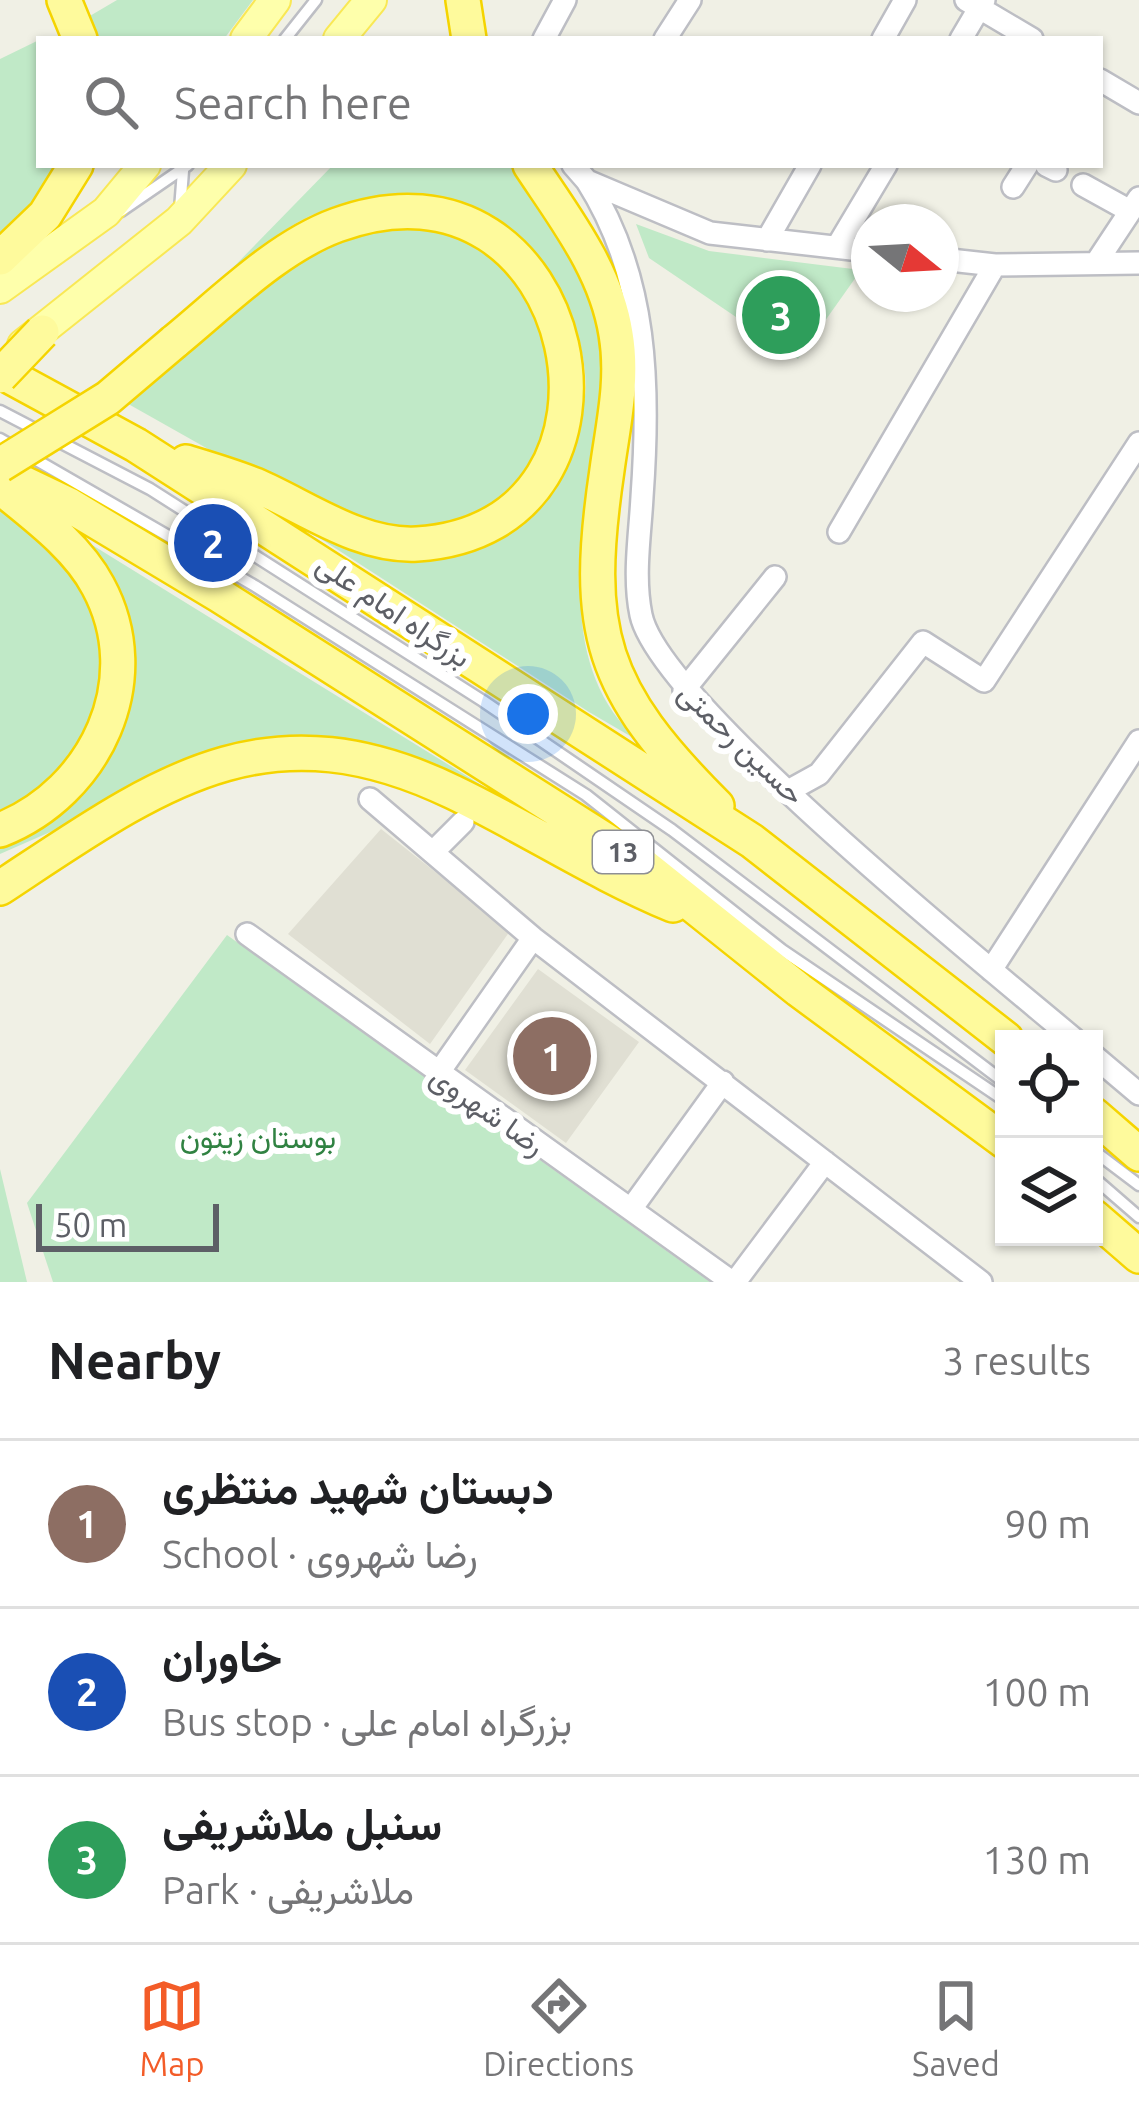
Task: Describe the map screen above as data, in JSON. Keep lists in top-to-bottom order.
{
  "streets": {
    "highway": ["بزرگراه امام علی", "13"],
    "street": ["حسین رحمتی", "رضا شهروی"]
  },
  "parks": ["بوستان زیتون"],
  "scale_bar": "50 m",
  "north": "right",
  "page": {
    "search": "Search here",
    "pins": ["3", "2", "1"],
    "scale": "50 m",
    "heading": ["Nearby", "3 results"],
    "list": [
      {
        "mark": "1",
        "name": "دبستان شهید منتظری",
        "note": "School · رضا شهروی",
        "value": "90 m"
      },
      {
        "mark": "2",
        "name": "خاوران",
        "note": "Bus stop · بزرگراه امام علی",
        "value": "100 m"
      },
      {
        "mark": "3",
        "name": "سنبل ملاشریفی",
        "note": "Park · ملاشریفی",
        "value": "130 m"
      }
    ],
    "nav": ["Map", "Directions", "Saved"]
  }
}
